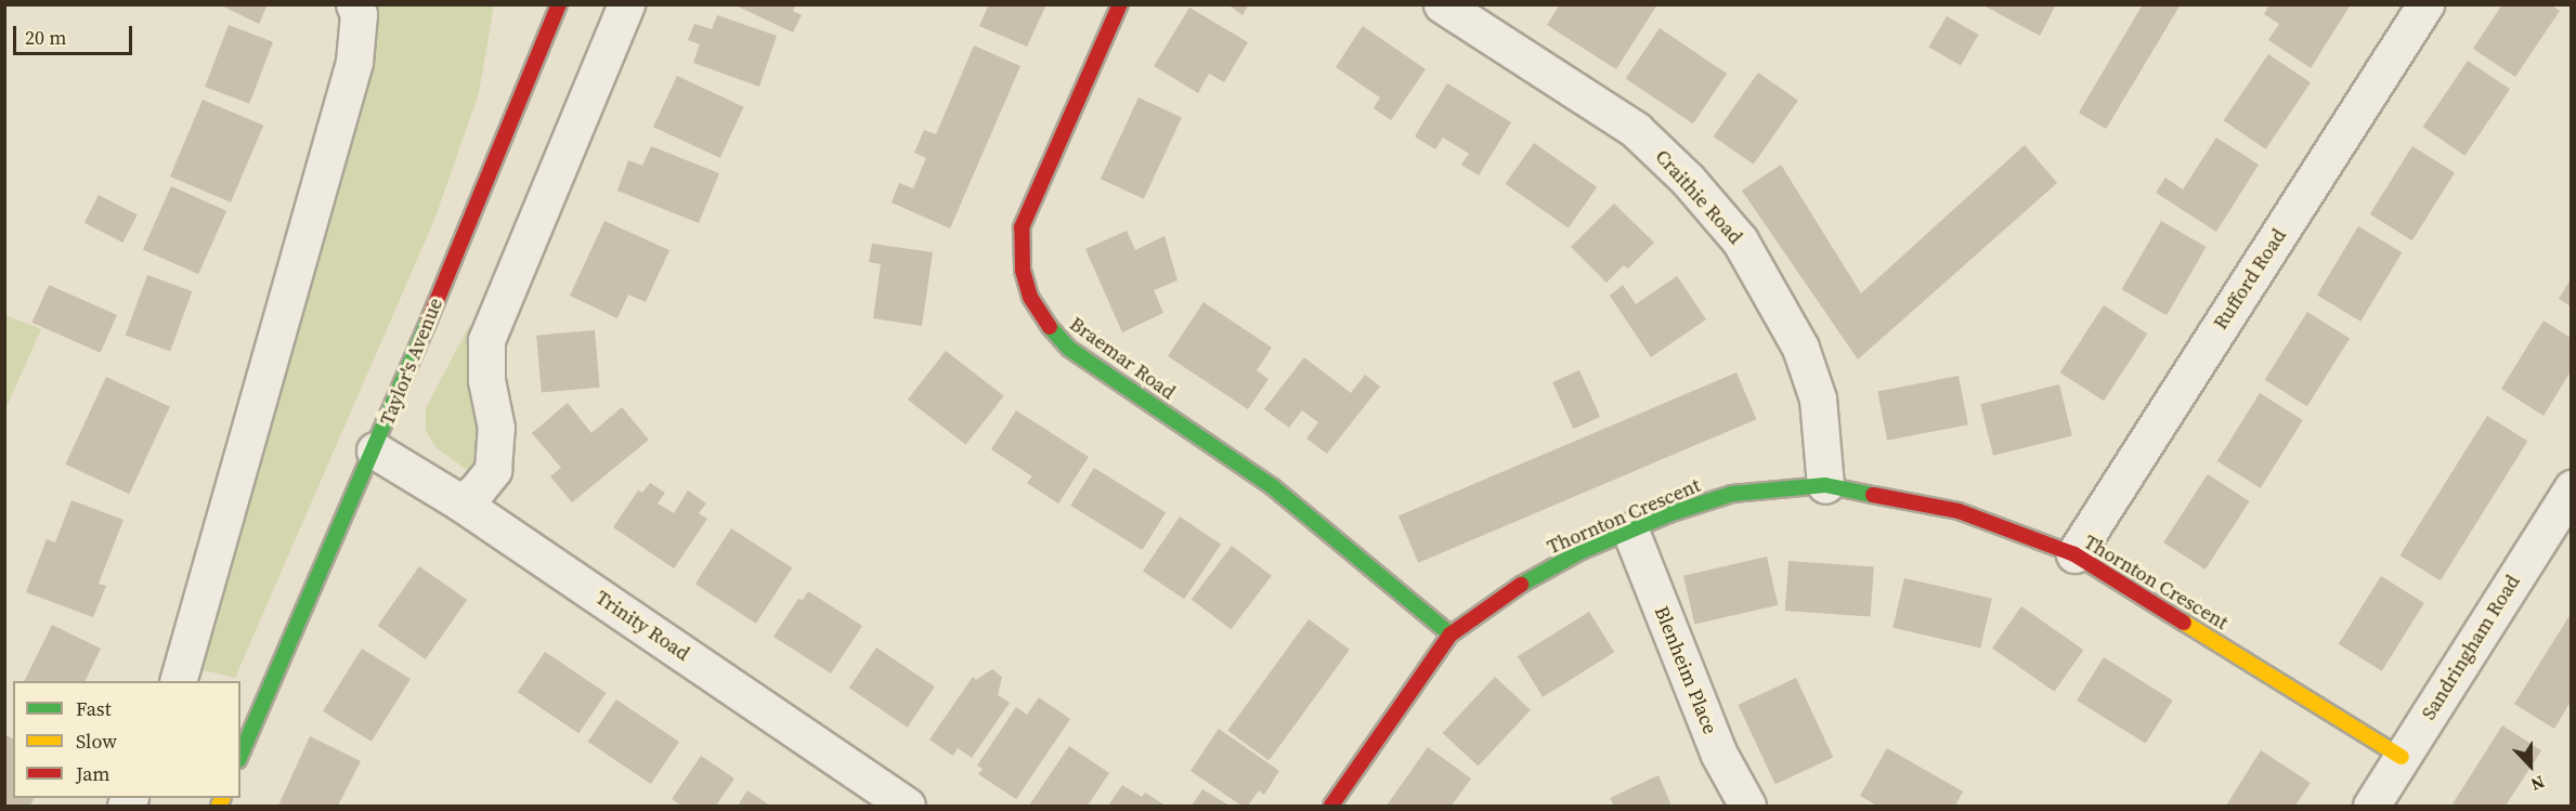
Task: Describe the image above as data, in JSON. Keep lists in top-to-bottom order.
{
  "streets": {
    "street": [
      "Craithie Road",
      "Rufford Road",
      "Braemar Road",
      "Taylor's Avenue",
      "Thornton Crescent",
      "Trinity Road",
      "Sandringham Road",
      "Blenheim Place"
    ]
  },
  "crossings": [
    ["Craithie Road", "Thornton Crescent"],
    ["Rufford Road", "Thornton Crescent"],
    ["Braemar Road", "Thornton Crescent"],
    ["Taylor's Avenue", "Trinity Road"],
    ["Thornton Crescent", "Sandringham Road"],
    ["Thornton Crescent", "Blenheim Place"]
  ],
  "legend": ["Fast", "Slow", "Jam"],
  "scale_bar": "20 m",
  "north": "bottom"
}
